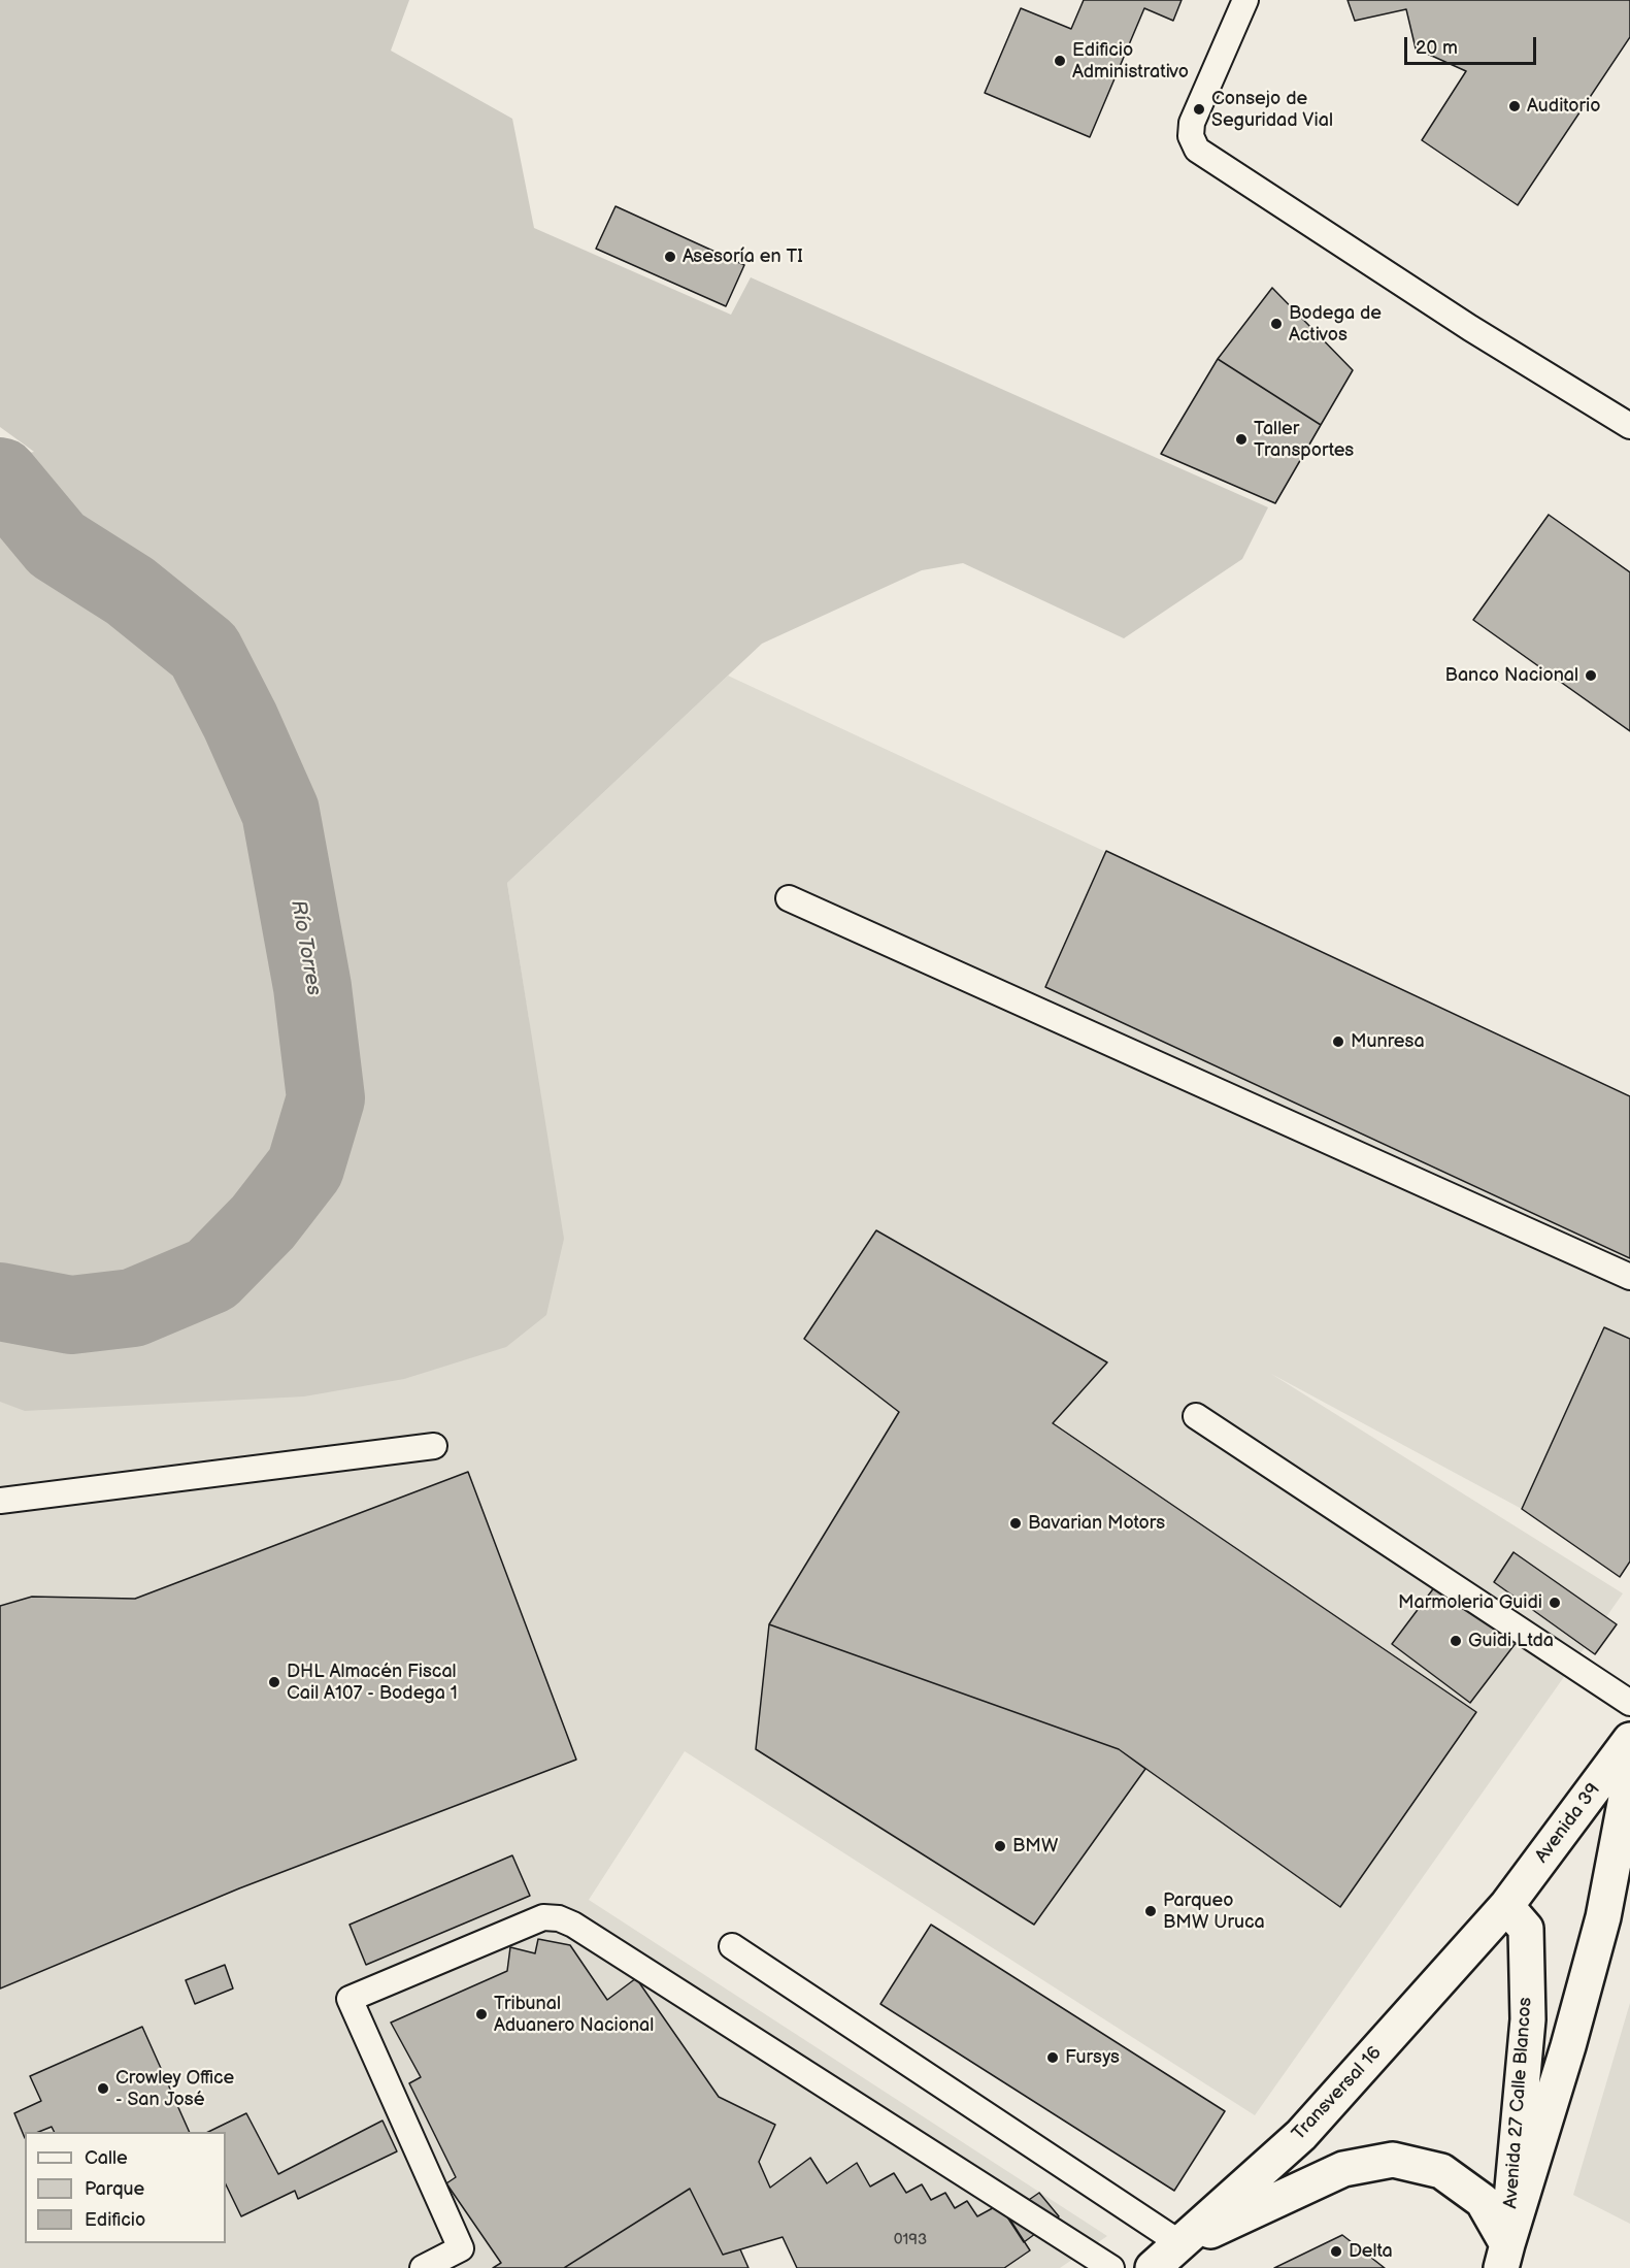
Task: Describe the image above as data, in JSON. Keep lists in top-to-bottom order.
{
  "streets": {
    "main road": ["Avenida 39", "Transversal 16", "Avenida 27 Calle Blancos"]
  },
  "crossings": [
    ["Avenida 39", "Transversal 16"],
    ["Avenida 39", "Avenida 27 Calle Blancos"],
    ["Transversal 16", "Avenida 27 Calle Blancos"]
  ],
  "water": ["Río Torres"],
  "places": [
    "Edificio Administrativo",
    "Auditorio",
    "Consejo de Seguridad Vial",
    "Asesoría en TI",
    "Bodega de Activos",
    "Taller Transportes",
    "Banco Nacional",
    "Munresa",
    "Bavarian Motors",
    "Marmoleria Guidi",
    "Guidi Ltda",
    "DHL Almacén Fiscal Cail A107 - Bodega 1",
    "BMW",
    "Parqueo BMW Uruca",
    "Tribunal Aduanero Nacional",
    "Fursys",
    "Crowley Office - San José",
    "Delta"
  ],
  "house_numbers": ["0193"],
  "legend": ["Calle", "Parque", "Edificio"],
  "scale_bar": "20 m"
}
